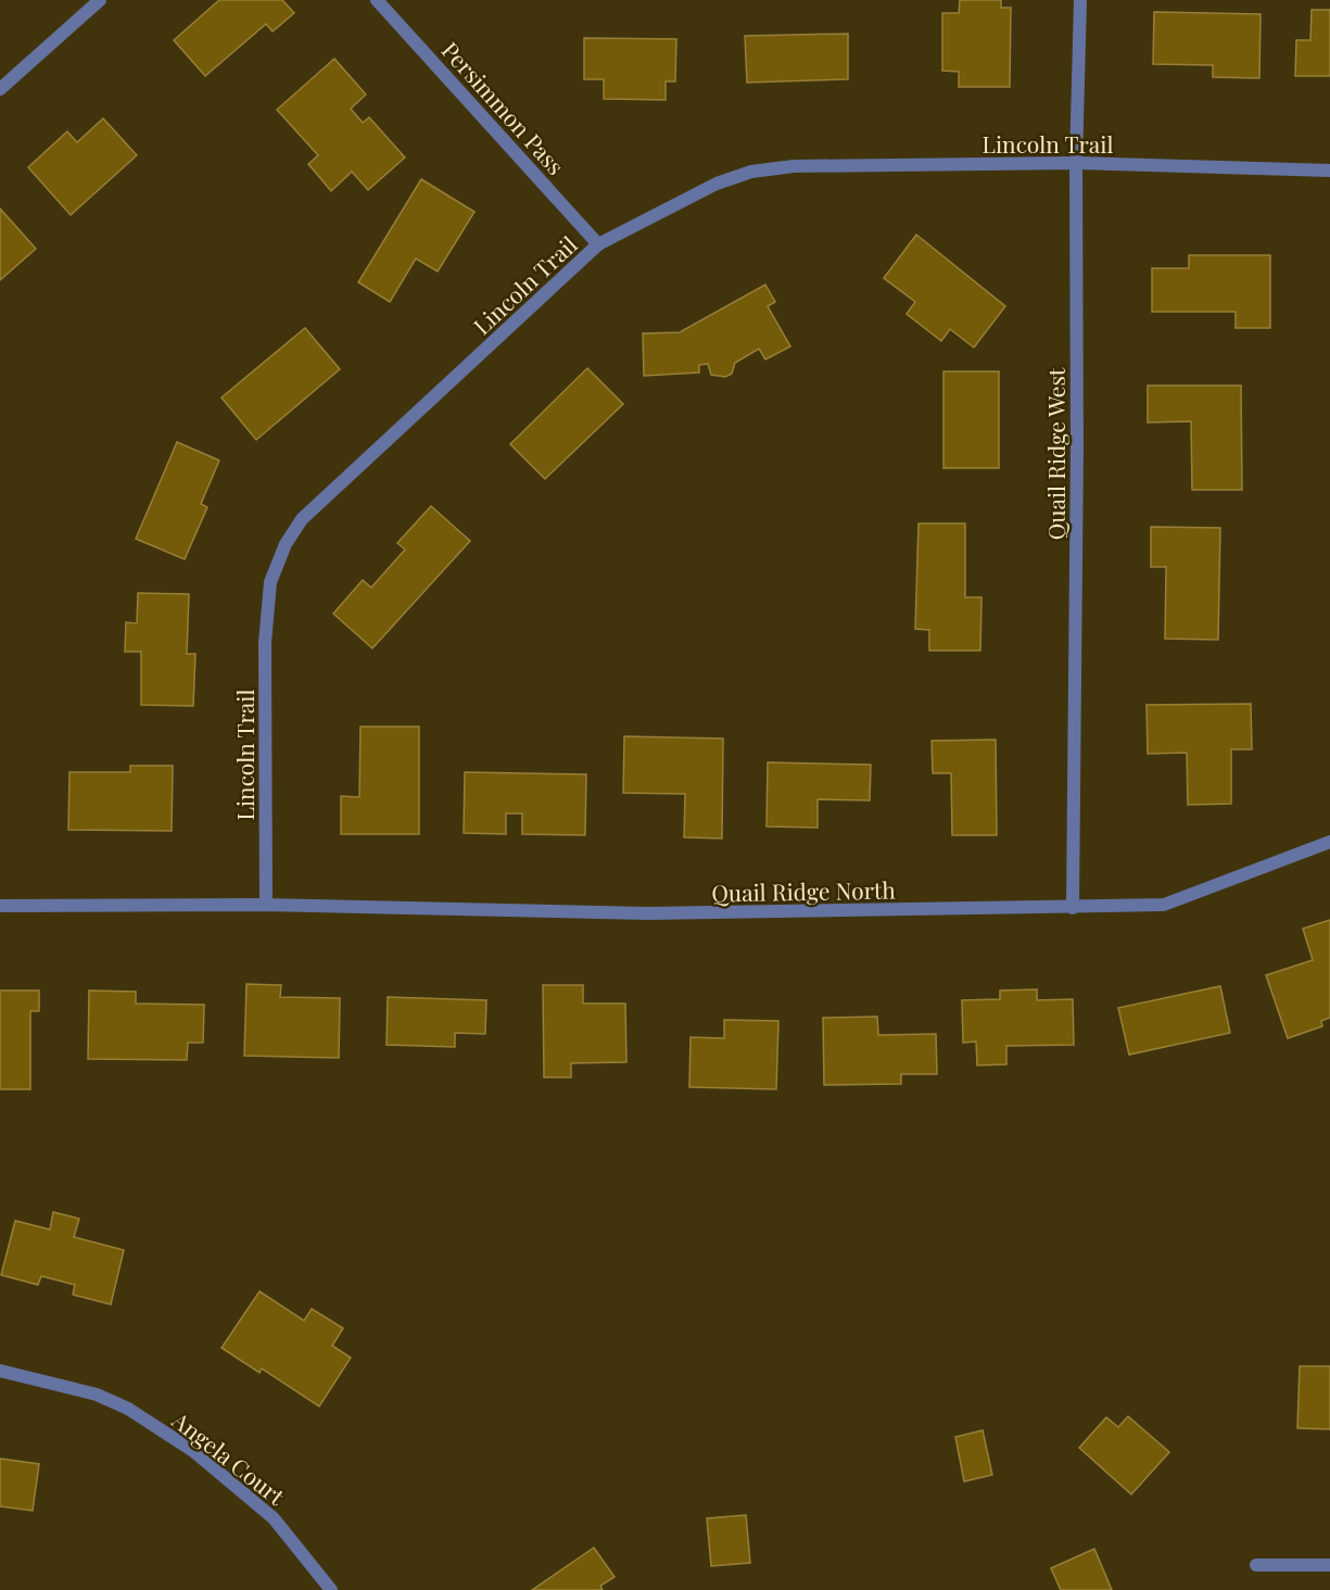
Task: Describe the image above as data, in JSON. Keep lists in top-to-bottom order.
{
  "streets": {
    "street": [
      "Persimmon Pass",
      "Lincoln Trail",
      "Quail Ridge West",
      "Quail Ridge North",
      "Angela Court"
    ]
  },
  "crossings": [
    ["Persimmon Pass", "Lincoln Trail"],
    ["Lincoln Trail", "Quail Ridge West"],
    ["Lincoln Trail", "Quail Ridge North"],
    ["Quail Ridge West", "Quail Ridge North"]
  ]
}
